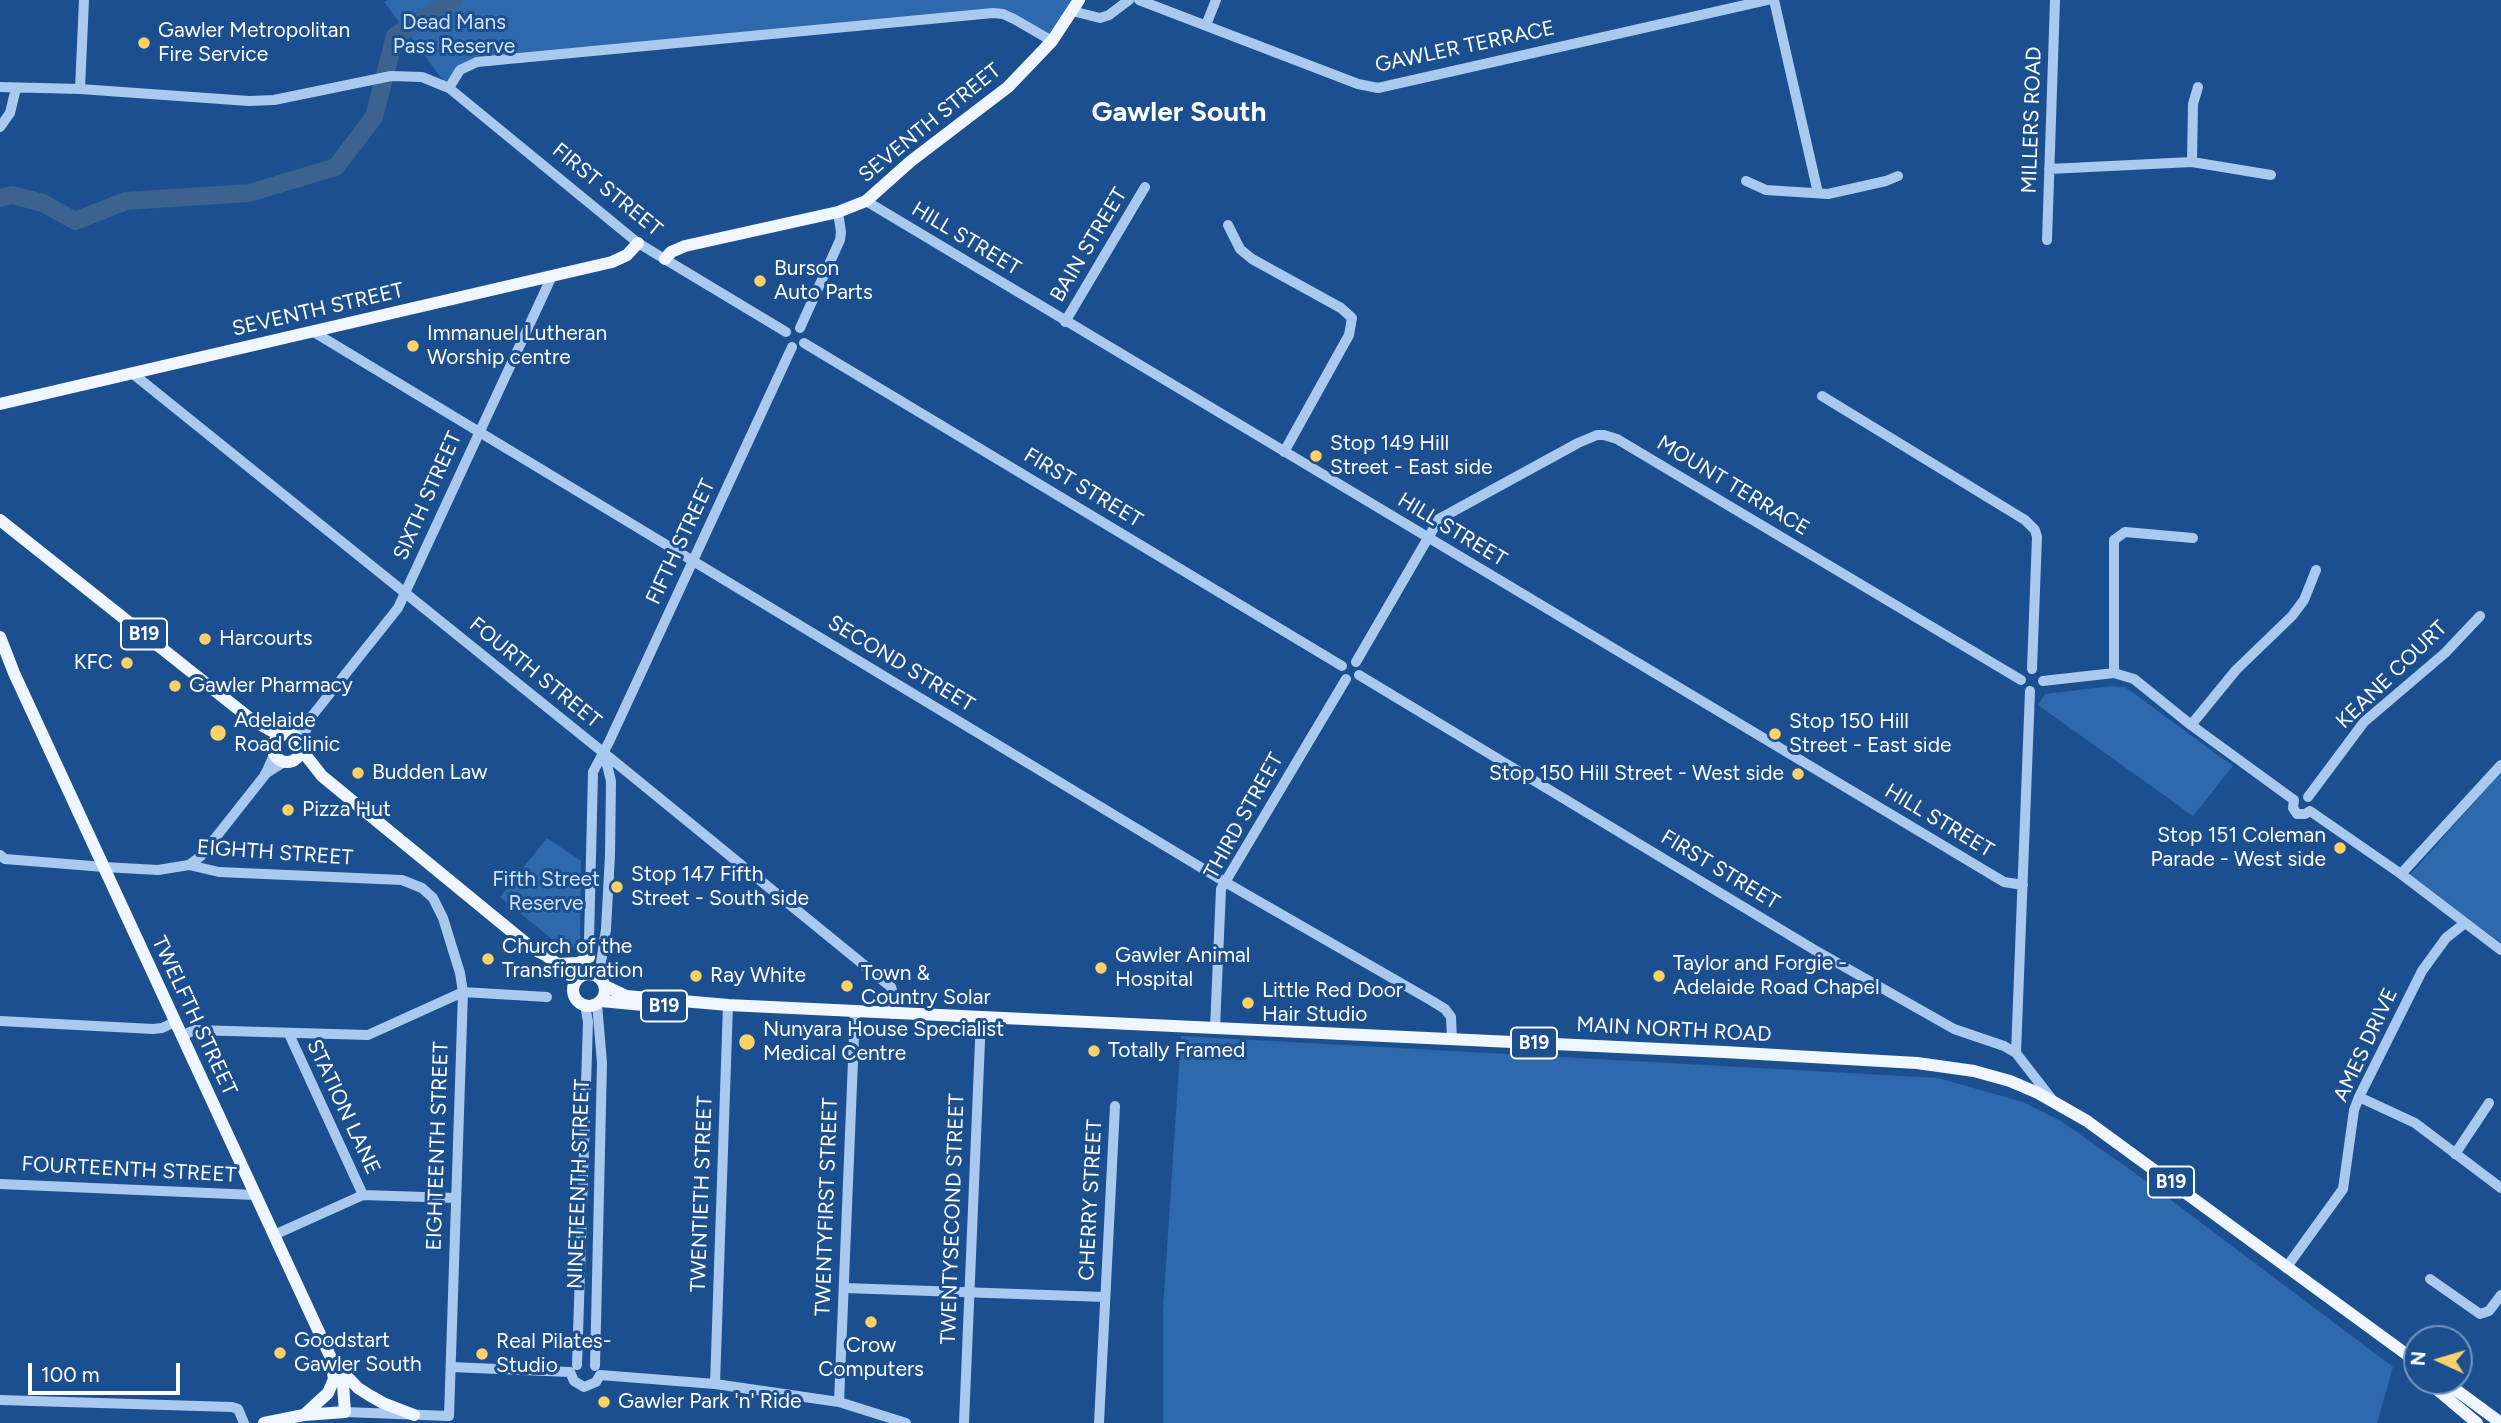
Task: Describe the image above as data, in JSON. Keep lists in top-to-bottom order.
{
  "streets": {
    "main road": [
      "SEVENTH STREET",
      "B19",
      "TWELFTH STREET",
      "MAIN NORTH ROAD"
    ],
    "street": [
      "GAWLER TERRACE",
      "MILLERS ROAD",
      "FIRST STREET",
      "HILL STREET",
      "BAIN STREET",
      "MOUNT TERRACE",
      "SIXTH STREET",
      "FIFTH STREET",
      "SECOND STREET",
      "FOURTH STREET",
      "KEANE COURT",
      "THIRD STREET",
      "EIGHTH STREET",
      "AMES DRIVE",
      "STATION LANE",
      "EIGHTEENTH STREET",
      "FOURTEENTH STREET",
      "NINETEENTH STREET",
      "TWENTIETH STREET",
      "CHERRY STREET",
      "TWENTYFIRST STREET",
      "TWENTYSECOND STREET"
    ]
  },
  "crossings": [
    ["SEVENTH STREET", "FIRST STREET"],
    ["SEVENTH STREET", "HILL STREET"],
    ["SEVENTH STREET", "SIXTH STREET"],
    ["SEVENTH STREET", "SECOND STREET"],
    ["SEVENTH STREET", "FOURTH STREET"],
    ["FIRST STREET", "FIFTH STREET"],
    ["FIRST STREET", "THIRD STREET"],
    ["HILL STREET", "BAIN STREET"],
    ["HILL STREET", "MOUNT TERRACE"],
    ["SIXTH STREET", "B19"],
    ["SIXTH STREET", "SECOND STREET"],
    ["SIXTH STREET", "FOURTH STREET"],
    ["SIXTH STREET", "EIGHTH STREET"],
    ["FIFTH STREET", "B19"],
    ["FIFTH STREET", "SECOND STREET"],
    ["FIFTH STREET", "FOURTH STREET"],
    ["FIFTH STREET", "NINETEENTH STREET"],
    ["B19", "MAIN NORTH ROAD"],
    ["B19", "NINETEENTH STREET"],
    ["B19", "TWENTIETH STREET"],
    ["SECOND STREET", "THIRD STREET"],
    ["SECOND STREET", "MAIN NORTH ROAD"],
    ["FOURTH STREET", "MAIN NORTH ROAD"],
    ["THIRD STREET", "MAIN NORTH ROAD"],
    ["EIGHTH STREET", "TWELFTH STREET"],
    ["EIGHTH STREET", "EIGHTEENTH STREET"],
    ["TWELFTH STREET", "FOURTEENTH STREET"],
    ["MAIN NORTH ROAD", "AMES DRIVE"],
    ["MAIN NORTH ROAD", "TWENTIETH STREET"],
    ["MAIN NORTH ROAD", "TWENTYFIRST STREET"],
    ["MAIN NORTH ROAD", "TWENTYSECOND STREET"]
  ],
  "districts": ["Gawler South"],
  "parks": ["Dead Mans Pass Reserve", "Fifth Street Reserve"],
  "places": [
    "Gawler Metropolitan Fire Service",
    "Burson Auto Parts",
    "Immanuel Lutheran Worship centre",
    "Stop 149 Hill Street - East side",
    "Harcourts",
    "KFC",
    "Gawler Pharmacy",
    "Adelaide Road Clinic",
    "Stop 150 Hill Street - East side",
    "Budden Law",
    "Stop 150 Hill Street - West side",
    "Pizza Hut",
    "Stop 151 Coleman Parade - West side",
    "Stop 147 Fifth Street - South side",
    "Church of the Transfiguration",
    "Gawler Animal Hospital",
    "Ray White",
    "Taylor and Forgie - Adelaide Road Chapel",
    "Town & Country Solar",
    "Little Red Door Hair Studio",
    "Nunyara House Specialist Medical Centre",
    "Totally Framed",
    "Crow Computers",
    "Goodstart Gawler South",
    "Real Pilates- Studio",
    "Gawler Park 'n' Ride"
  ],
  "scale_bar": "100 m",
  "north": "left"
}
